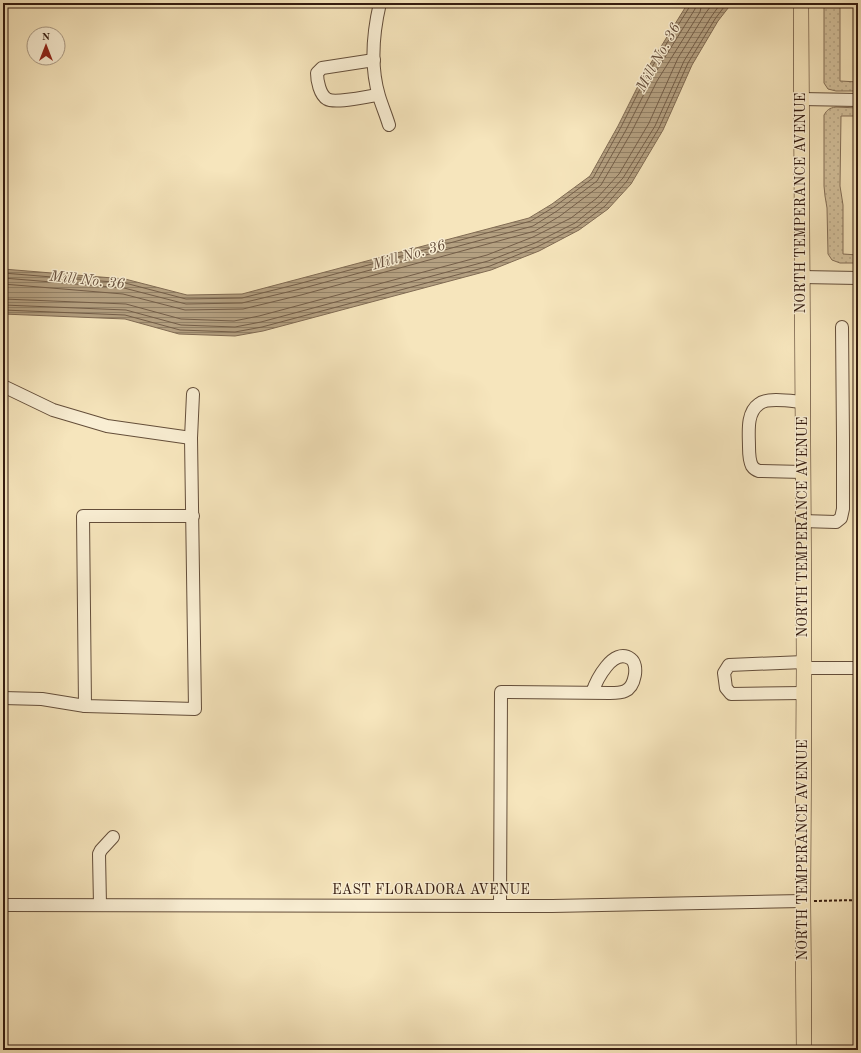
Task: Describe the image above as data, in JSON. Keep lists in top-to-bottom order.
{
  "streets": {
    "main road": ["NORTH TEMPERANCE AVENUE"],
    "street": ["EAST FLORADORA AVENUE"]
  },
  "crossings": [
    ["NORTH TEMPERANCE AVENUE", "EAST FLORADORA AVENUE"]
  ],
  "water": ["Mill No. 36"],
  "north": "top"
}
